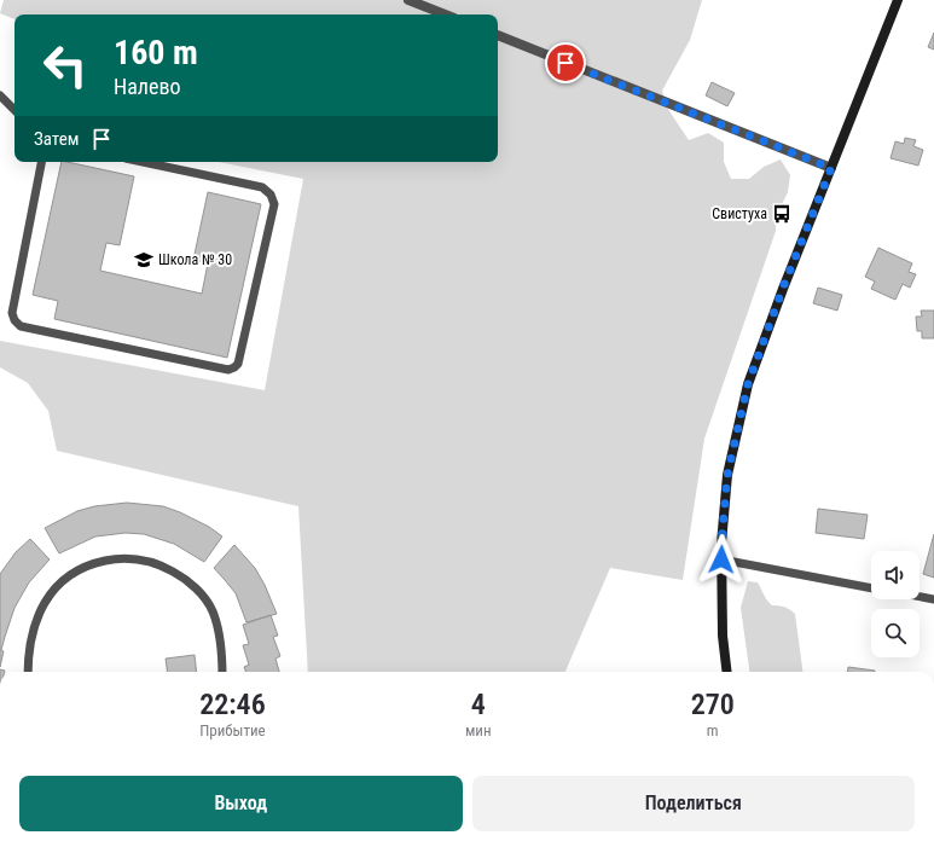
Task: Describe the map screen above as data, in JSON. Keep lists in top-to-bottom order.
{
  "places": {
    "bus stop": ["Свистуха"],
    "school or university": ["Школа № 30"]
  },
  "page": {
    "turn": ["160 m", "Налево"],
    "then": "Затем",
    "eta": [
      "22:46",
      "Прибытие",
      "4",
      "мин",
      "270",
      "m"
    ],
    "buttons": ["Выход", "Поделиться"]
  }
}
